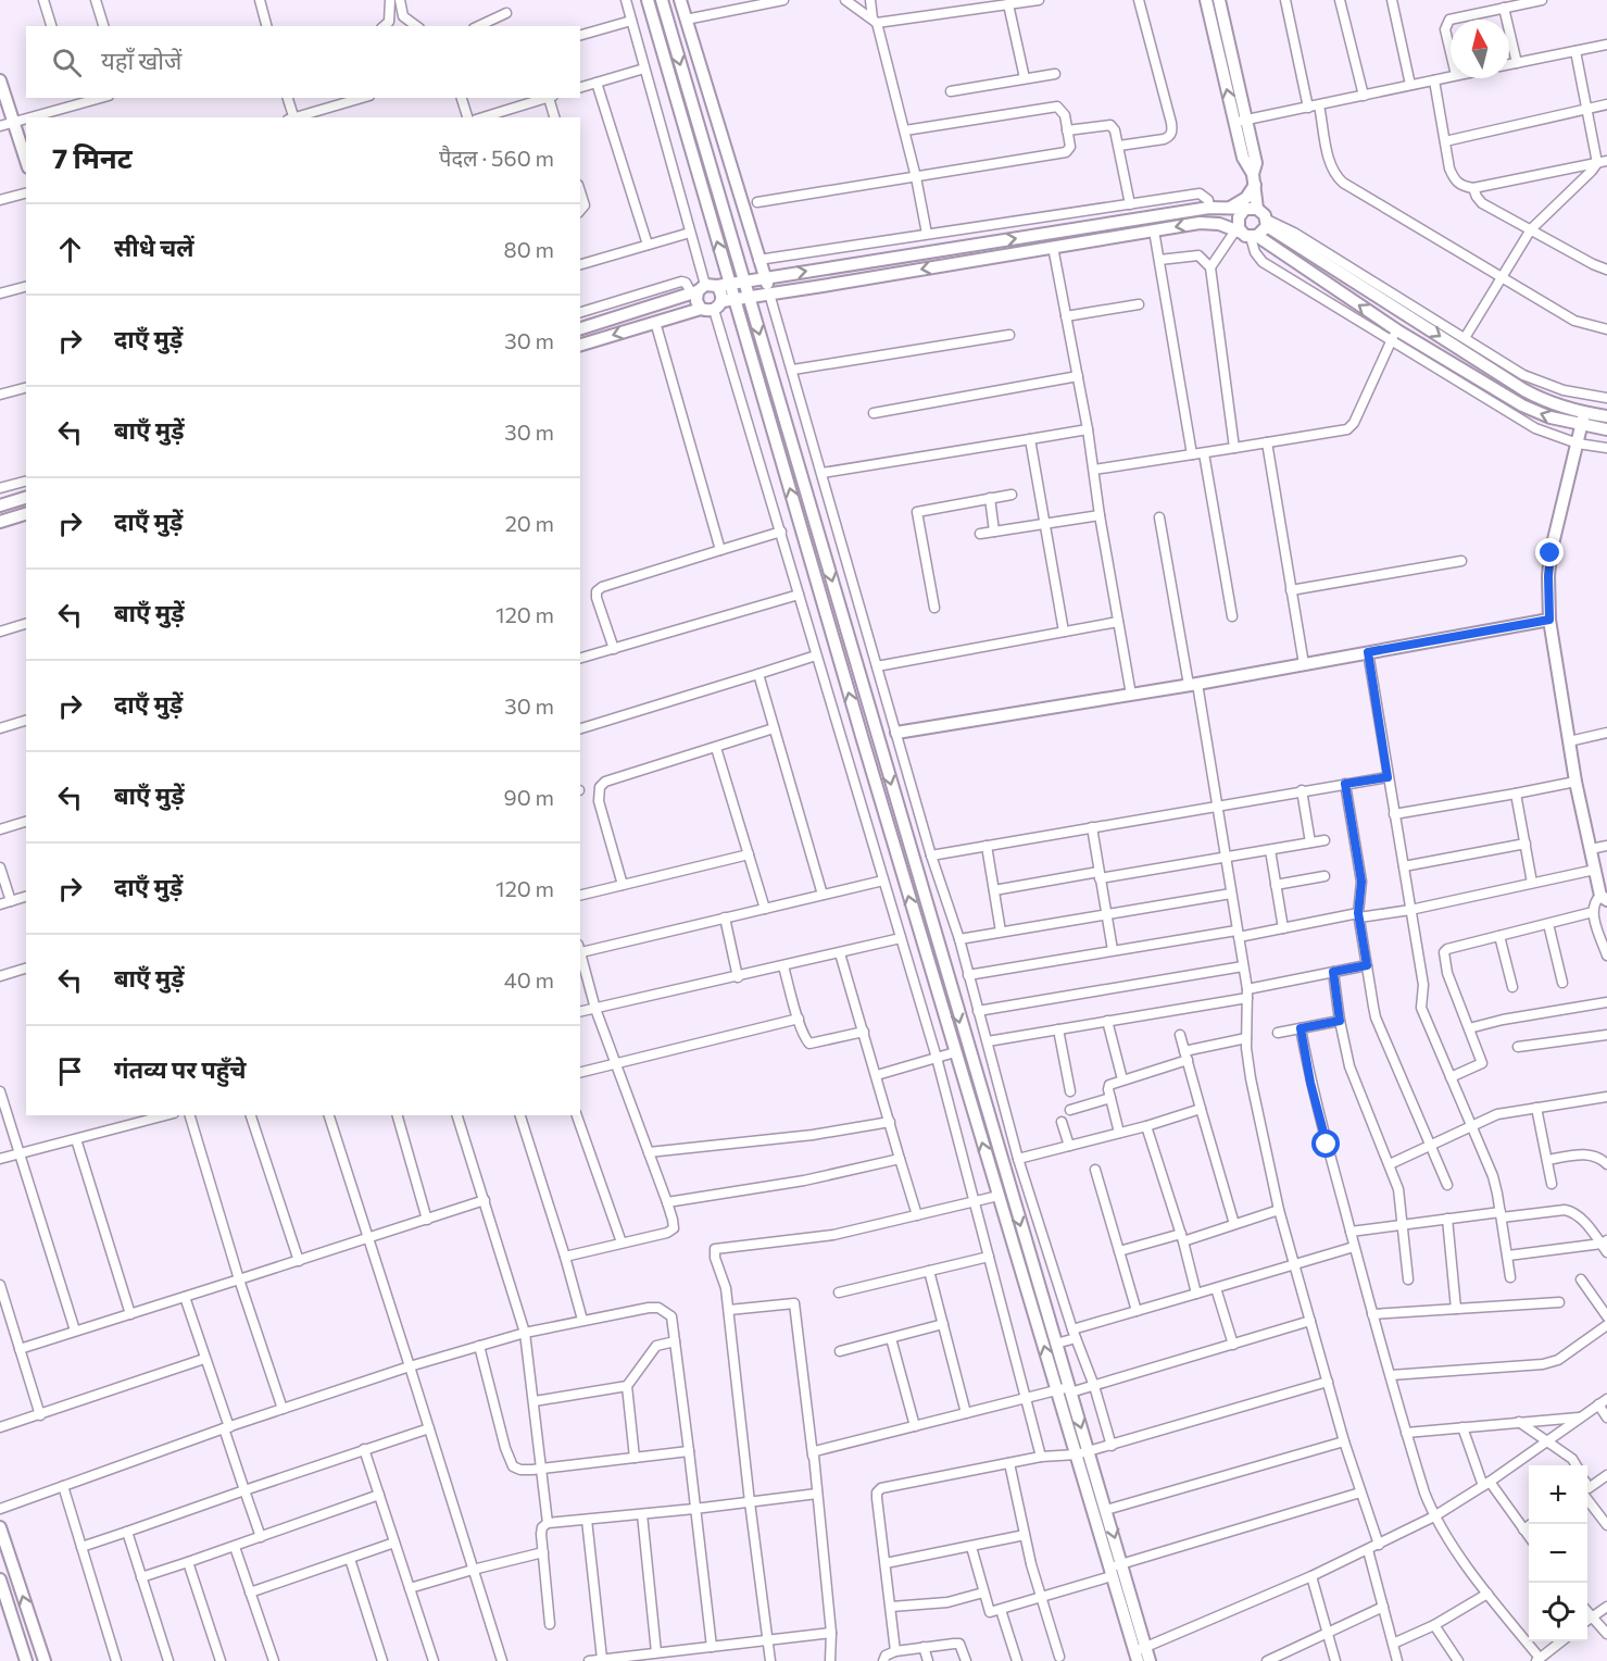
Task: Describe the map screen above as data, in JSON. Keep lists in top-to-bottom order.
{
  "north": "top",
  "page": {
    "search": "यहाँ खोजें",
    "heading": ["7 मिनट", "पैदल · 560 m"],
    "list": [
      ["सीधे चलें", "80 m"],
      ["दाएँ मुड़ें", "30 m"],
      ["बाएँ मुड़ें", "30 m"],
      ["दाएँ मुड़ें", "20 m"],
      ["बाएँ मुड़ें", "120 m"],
      ["दाएँ मुड़ें", "30 m"],
      ["बाएँ मुड़ें", "90 m"],
      ["दाएँ मुड़ें", "120 m"],
      ["बाएँ मुड़ें", "40 m"],
      "गंतव्य पर पहुँचे"
    ],
    "map_buttons": ["+", "−"]
  }
}
